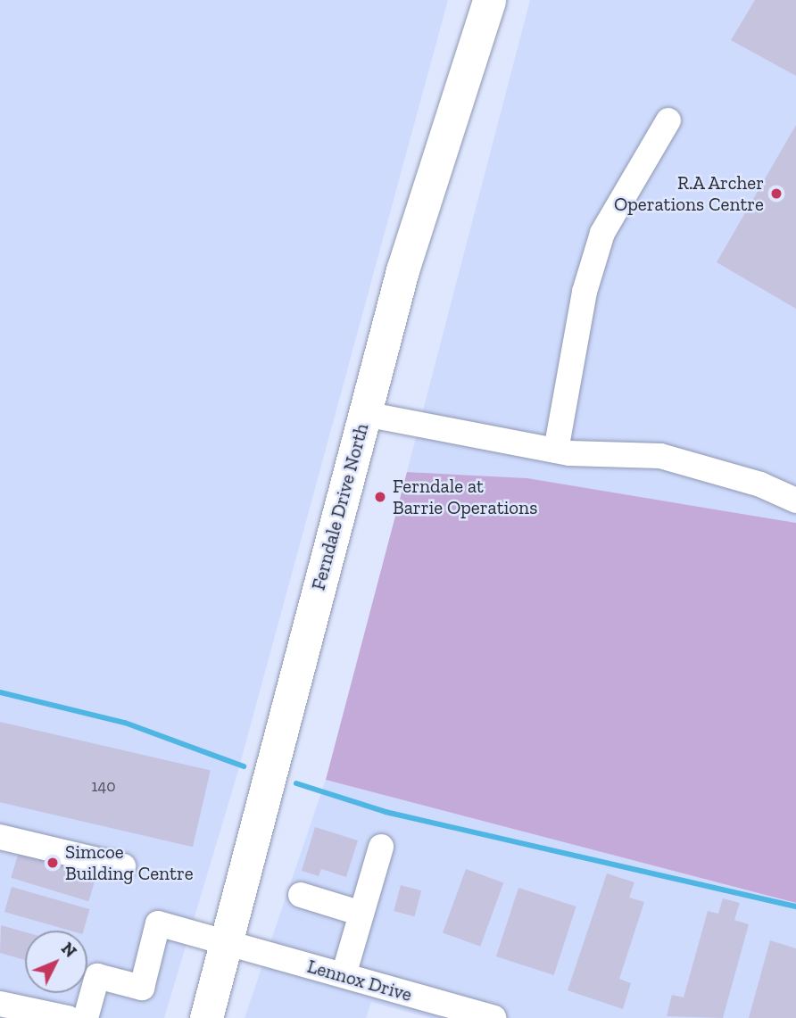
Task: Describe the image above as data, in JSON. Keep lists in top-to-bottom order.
{
  "streets": {
    "main road": ["Ferndale Drive North"],
    "street": ["Lennox Drive"]
  },
  "crossings": [
    ["Ferndale Drive North", "Lennox Drive"]
  ],
  "places": ["R.A Archer Operations Centre", "Ferndale at Barrie Operations", "Simcoe Building Centre"],
  "house_numbers": ["140"],
  "north": "top right"
}
